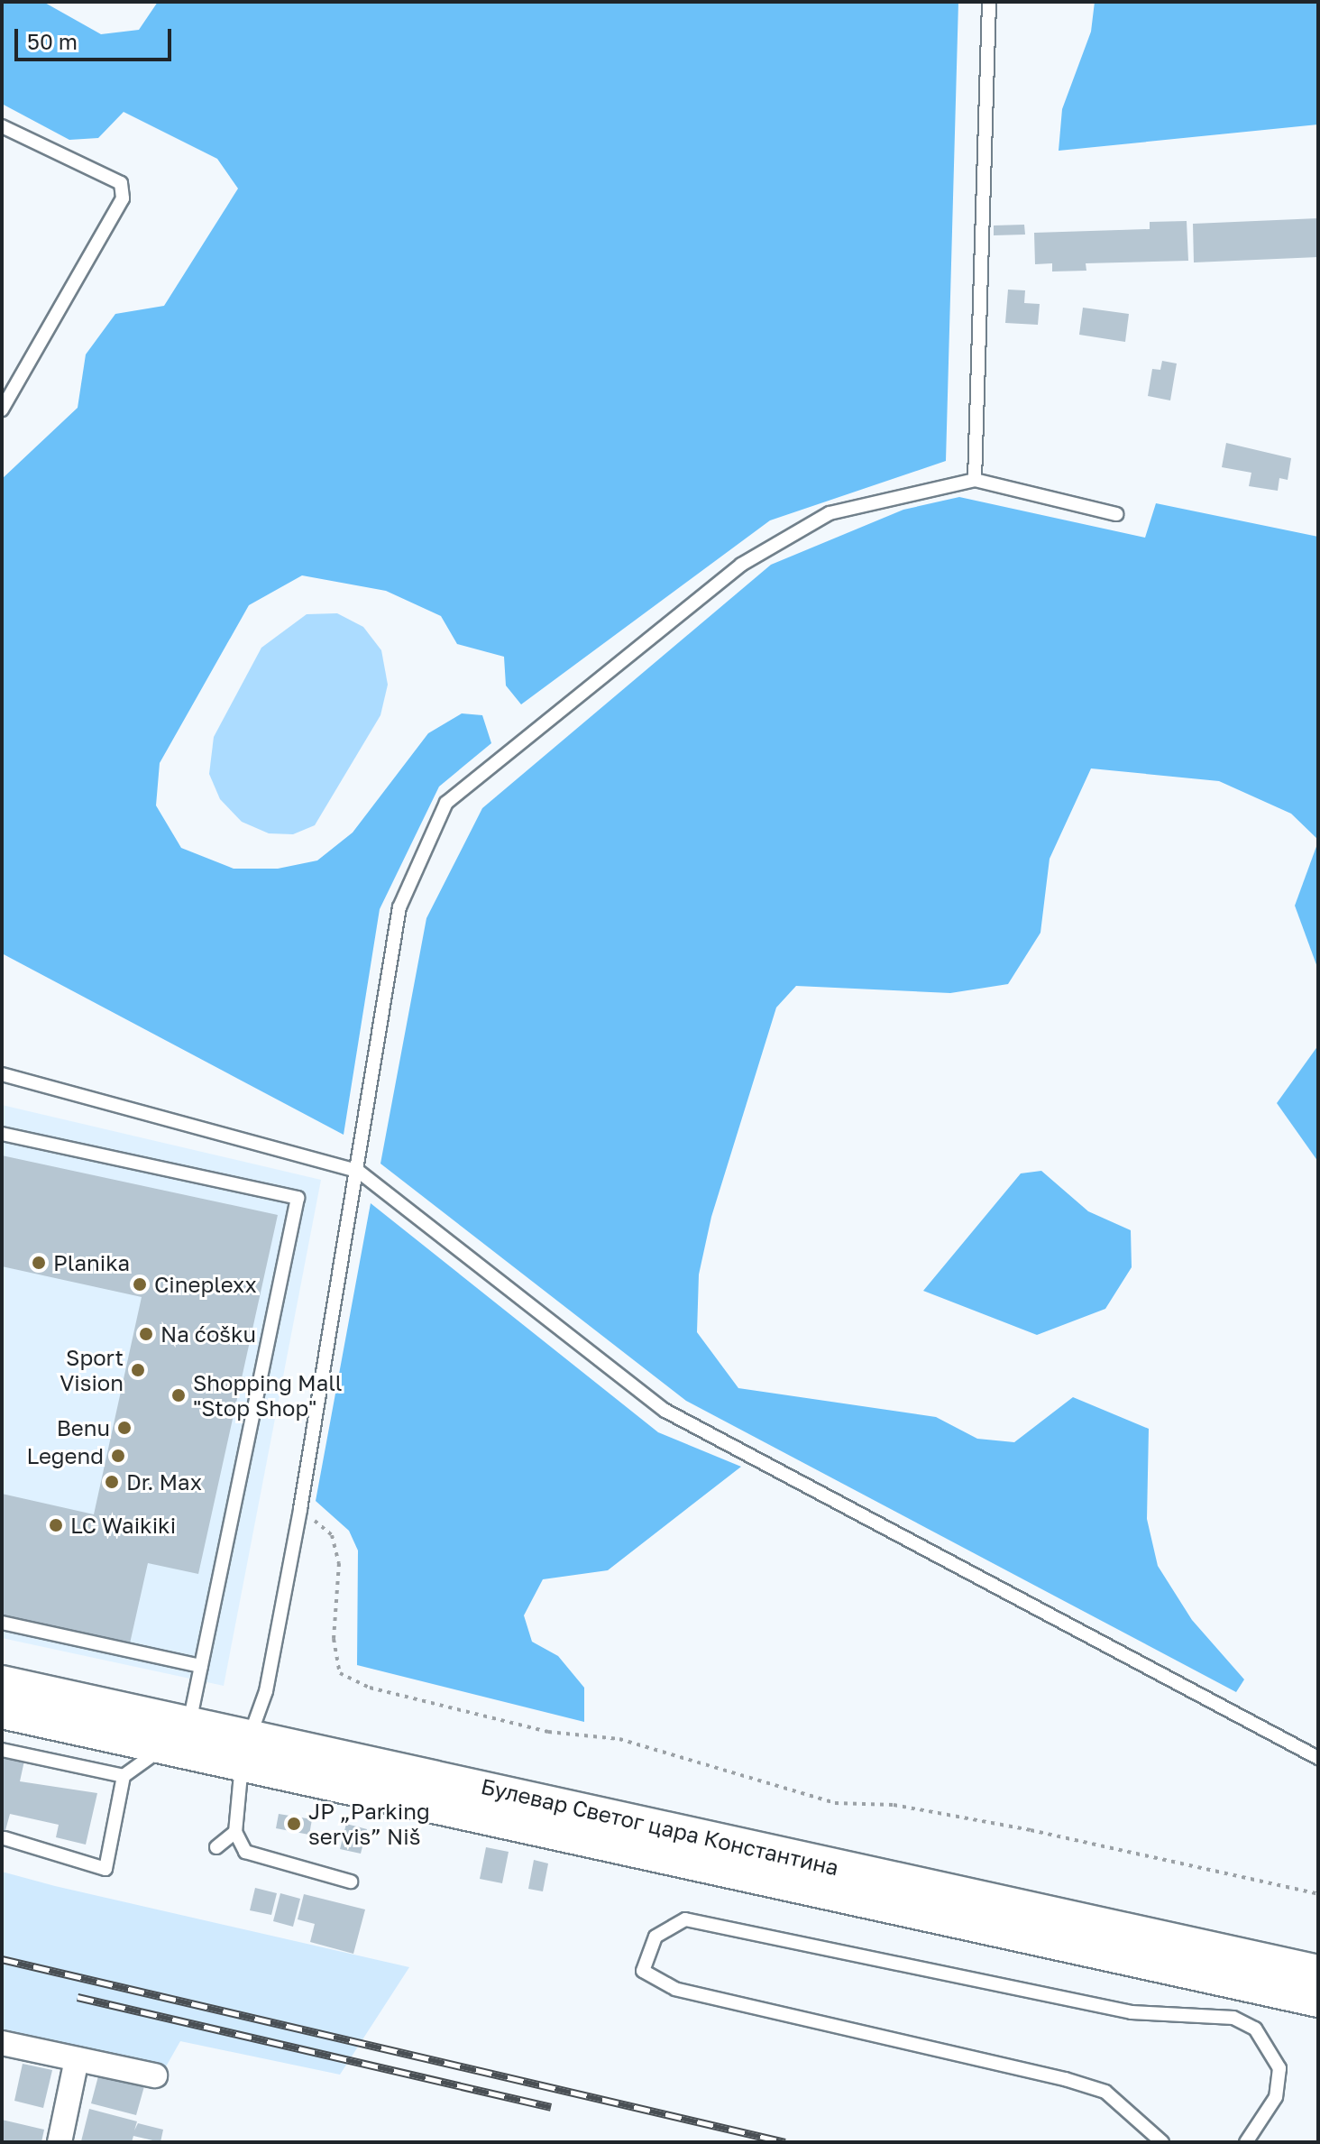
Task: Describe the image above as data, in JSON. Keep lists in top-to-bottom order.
{
  "streets": {
    "main road": ["Булевар Светог цара Константина"]
  },
  "places": [
    "Planika",
    "Cineplexx",
    "Na ćošku",
    "Sport Vision",
    "Shopping Mall \"Stop Shop\"",
    "Benu",
    "Legend",
    "Dr. Max",
    "LC Waikiki",
    "JP „Parking servis” Niš"
  ],
  "scale_bar": "50 m"
}
